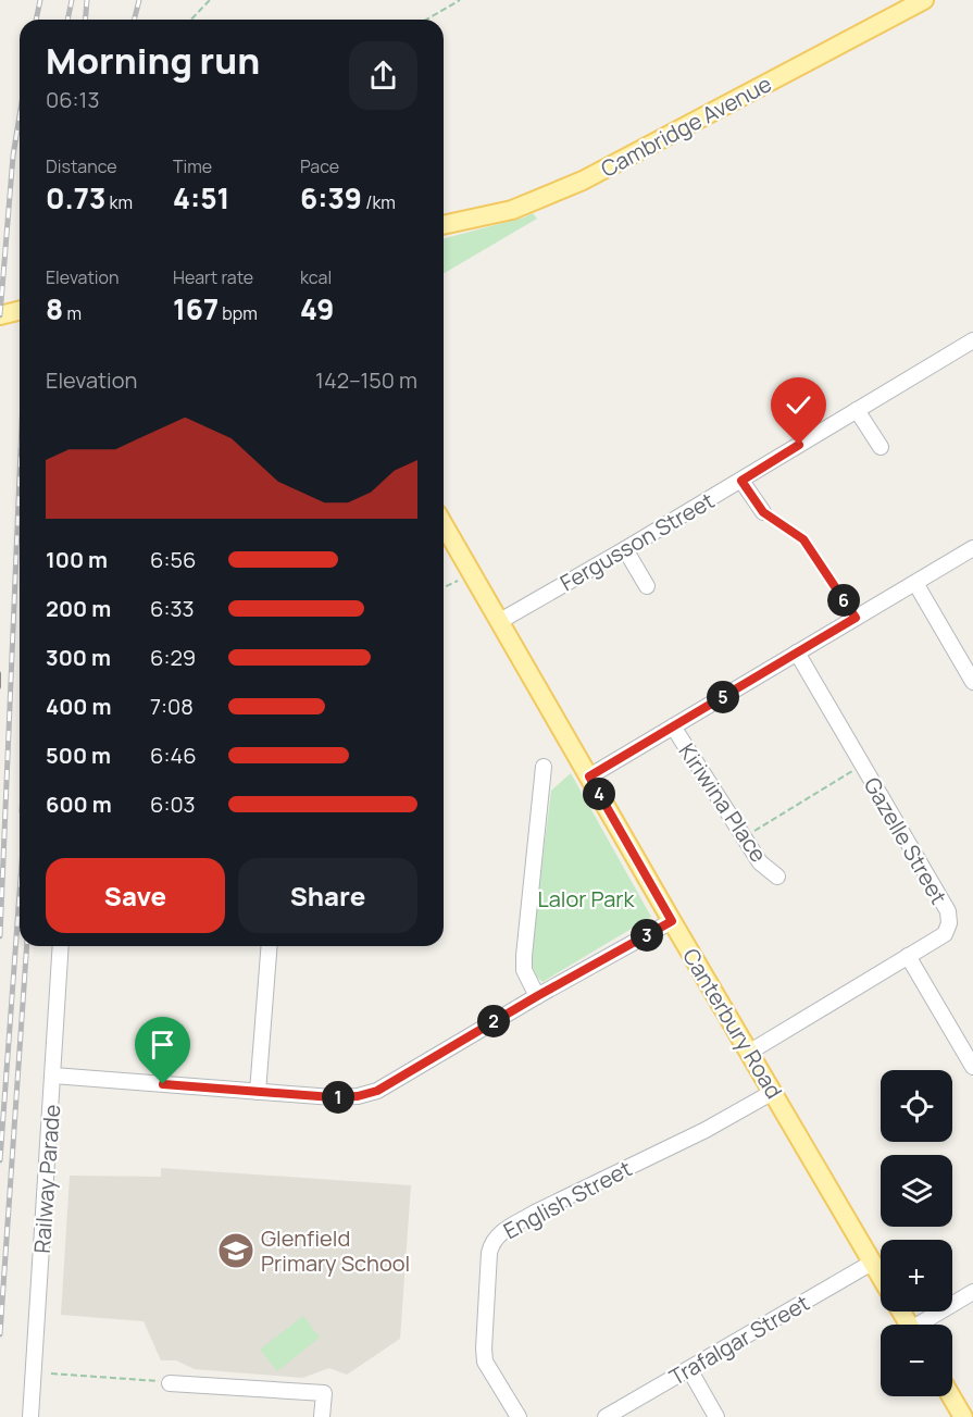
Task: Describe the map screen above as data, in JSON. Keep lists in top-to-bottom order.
{
  "streets": {
    "main road": ["Cambridge Avenue", "Canterbury Road"],
    "street": [
      "Fergusson Street",
      "Kiriwina Place",
      "Gazelle Street",
      "Railway Parade",
      "English Street",
      "Trafalgar Street"
    ]
  },
  "crossings": [
    ["Fergusson Street", "Canterbury Road"],
    ["Gazelle Street", "Canterbury Road"],
    ["Canterbury Road", "English Street"],
    ["Canterbury Road", "Trafalgar Street"]
  ],
  "parks": ["Lalor Park"],
  "places": {
    "school or university": ["Glenfield Primary School"]
  },
  "page": {
    "heading": ["Morning run", "06:13"],
    "stats": [
      ["Distance", "0.73 km"],
      ["Time", "4:51"],
      ["Pace", "6:39 /km"],
      ["Elevation", "8 m"],
      ["Heart rate", "167 bpm"],
      ["kcal", "49"]
    ],
    "chart": ["Elevation", "142–150 m"],
    "list": [
      {
        "name": "100 m",
        "note": "6:56"
      },
      {
        "name": "200 m",
        "note": "6:33"
      },
      {
        "name": "300 m",
        "note": "6:29"
      },
      {
        "name": "400 m",
        "note": "7:08"
      },
      {
        "name": "500 m",
        "note": "6:46"
      },
      {
        "name": "600 m",
        "note": "6:03"
      }
    ],
    "pins": [
      "6",
      "5",
      "4",
      "3",
      "2",
      "1"
    ],
    "buttons": ["Save", "Share"],
    "map_buttons": ["+", "−"]
  }
}
